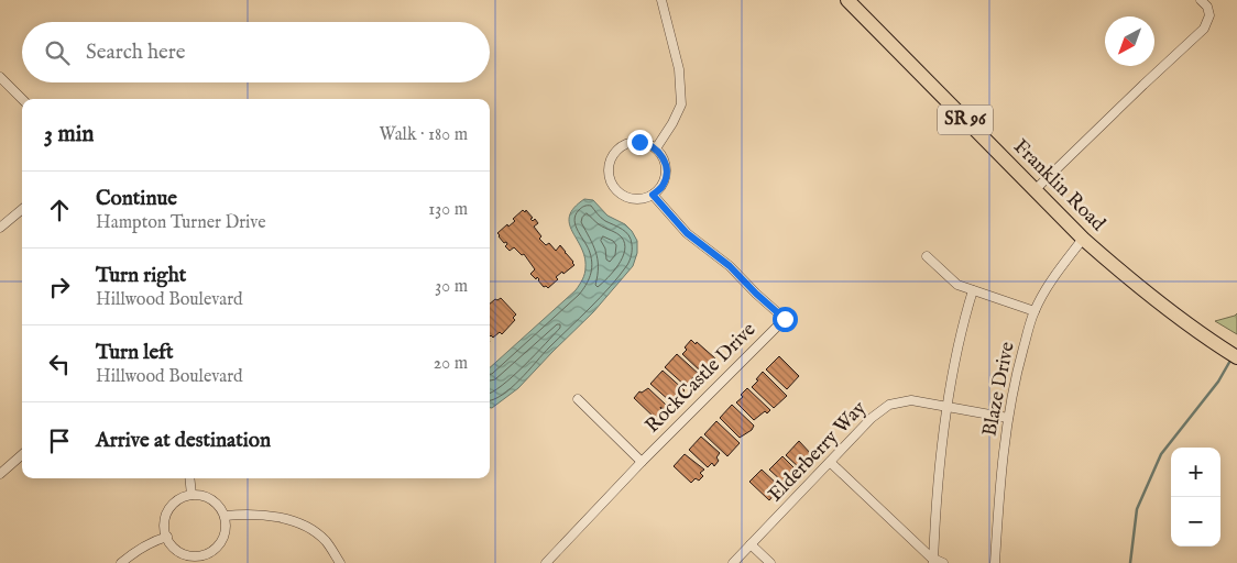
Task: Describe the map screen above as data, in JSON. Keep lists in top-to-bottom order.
{
  "streets": {
    "main road": ["SR 96", "Franklin Road"],
    "street": ["RockCastle Drive", "Blaze Drive", "Elderberry Way"]
  },
  "crossings": [
    ["Franklin Road", "Blaze Drive"],
    ["Blaze Drive", "Elderberry Way"]
  ],
  "north": "bottom left",
  "page": {
    "search": "Search here",
    "heading": ["3 min", "Walk · 180 m"],
    "list": [
      ["Continue", "Hampton Turner Drive", "130 m"],
      ["Turn right", "Hillwood Boulevard", "30 m"],
      ["Turn left", "Hillwood Boulevard", "20 m"],
      "Arrive at destination"
    ],
    "map_buttons": ["+", "−"]
  }
}
